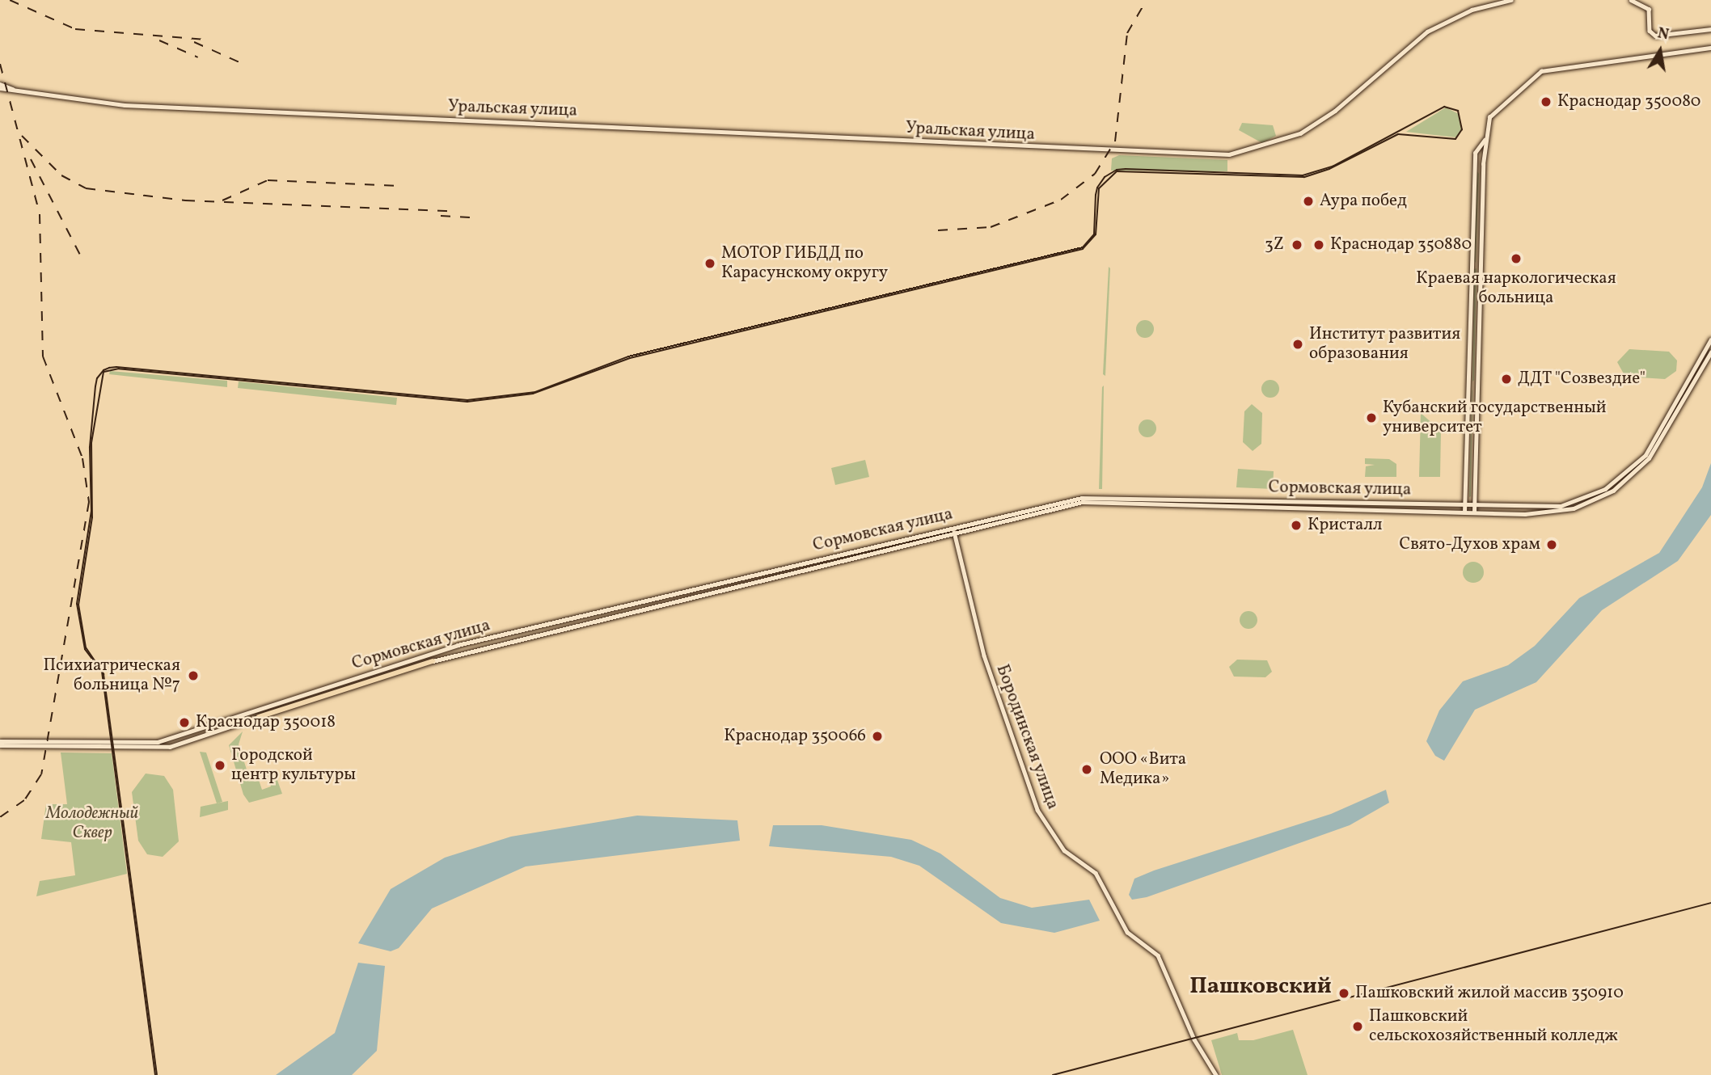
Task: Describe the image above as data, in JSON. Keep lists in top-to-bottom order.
{
  "streets": {
    "highway": ["Сормовская улица"],
    "main road": ["Уральская улица", "Бородинская улица"]
  },
  "crossings": [
    ["Сормовская улица", "Бородинская улица"]
  ],
  "districts": ["Пашковский"],
  "parks": ["Молодежный Сквер"],
  "places": [
    "Краснодар 350080",
    "Аура побед",
    "3Z",
    "Краснодар 350880",
    "Краевая наркологическая больница",
    "МОТОР ГИБДД по Карасунскому округу",
    "Институт развития образования",
    "ДДТ \"Созвездие\"",
    "Кубанский государственный университет",
    "Кристалл",
    "Свято-Духов храм",
    "Психиатрическая больница №7",
    "Краснодар 350018",
    "Краснодар 350066",
    "Городской центр культуры",
    "ООО «Вита Медика»",
    "Пашковский жилой массив 350910",
    "Пашковский сельскохозяйственный колледж"
  ],
  "north": "top"
}
